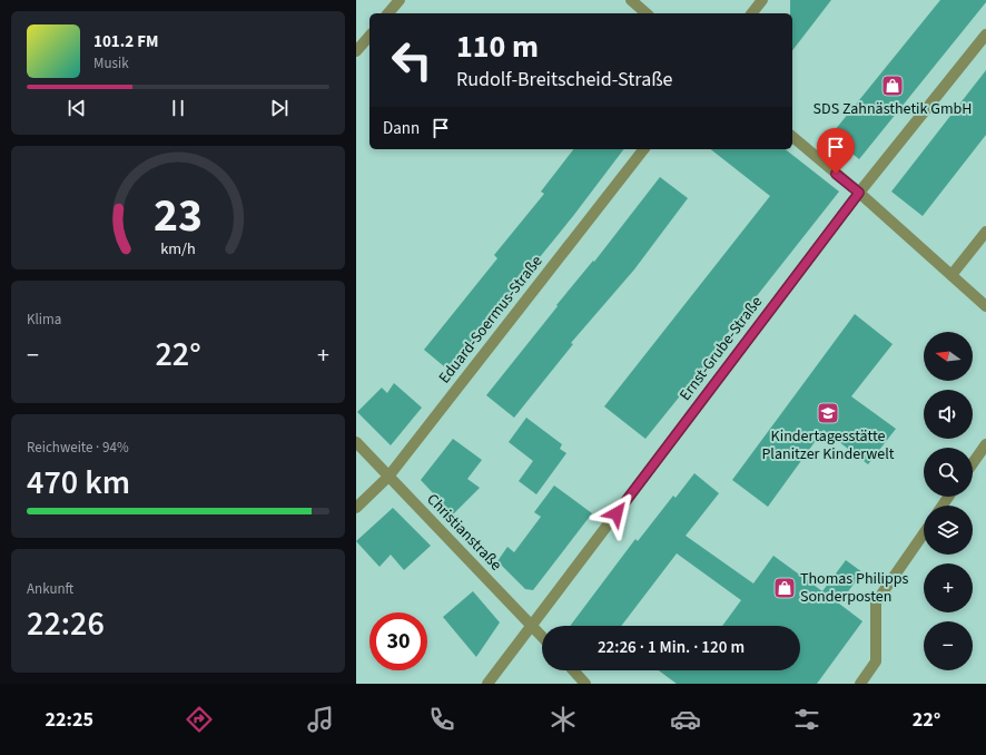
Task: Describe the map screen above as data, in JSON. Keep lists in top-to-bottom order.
{
  "streets": {
    "street": ["Eduard-Soermus-Straße", "Ernst-Grube-Straße", "Christianstraße"]
  },
  "crossings": [
    ["Eduard-Soermus-Straße", "Christianstraße"],
    ["Ernst-Grube-Straße", "Christianstraße"]
  ],
  "places": {
    "shop": ["SDS Zahnästhetik GmbH", "Thomas Philipps Sonderposten"],
    "school or university": ["Kindertagesstätte Planitzer Kinderwelt"]
  },
  "north": "left",
  "page": {
    "turn": ["110 m", "Rudolf-Breitscheid-Straße"],
    "song": ["101.2 FM", "Musik"],
    "then": "Dann",
    "tile": [
      "Klima",
      ["Reichweite · 94%", "470 km"],
      ["Ankunft", "22:26"]
    ],
    "map_buttons": ["+", "−"],
    "heat": ["−", "22°", "+"],
    "limit": "30",
    "trip": "22:26 · 1 Min. · 120 m",
    "tabs": ["22:25", "22°"],
    "gauge": ["23", "km/h"]
  }
}
